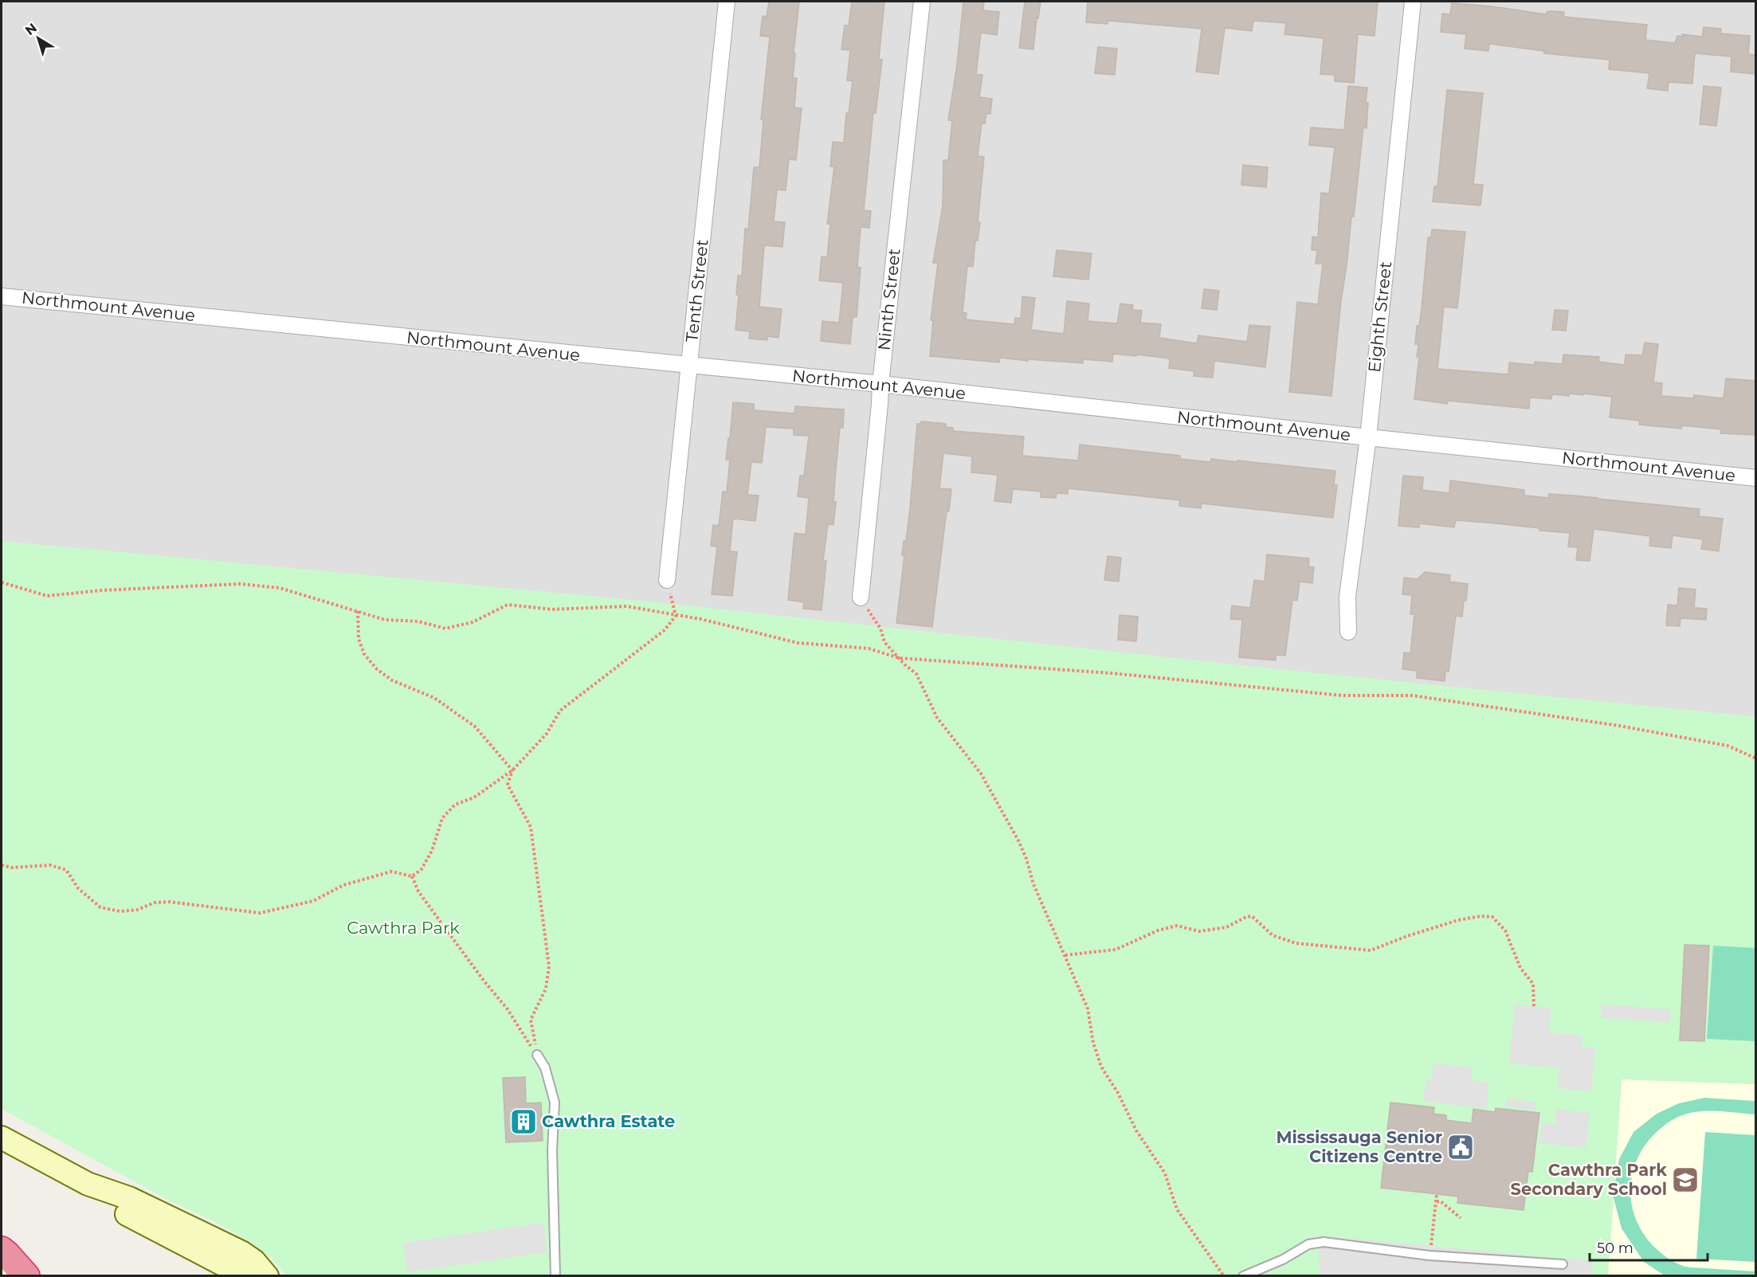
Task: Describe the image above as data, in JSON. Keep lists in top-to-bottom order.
{
  "streets": {
    "street": [
      "Tenth Street",
      "Ninth Street",
      "Northmount Avenue",
      "Eighth Street"
    ]
  },
  "crossings": [
    ["Tenth Street", "Northmount Avenue"],
    ["Ninth Street", "Northmount Avenue"],
    ["Northmount Avenue", "Eighth Street"]
  ],
  "parks": ["Cawthra Park"],
  "places": {
    "building": ["Cawthra Estate"],
    "public building": ["Mississauga Senior Citizens Centre"],
    "school or university": ["Cawthra Park Secondary School"]
  },
  "scale_bar": "50 m",
  "north": "top left"
}
